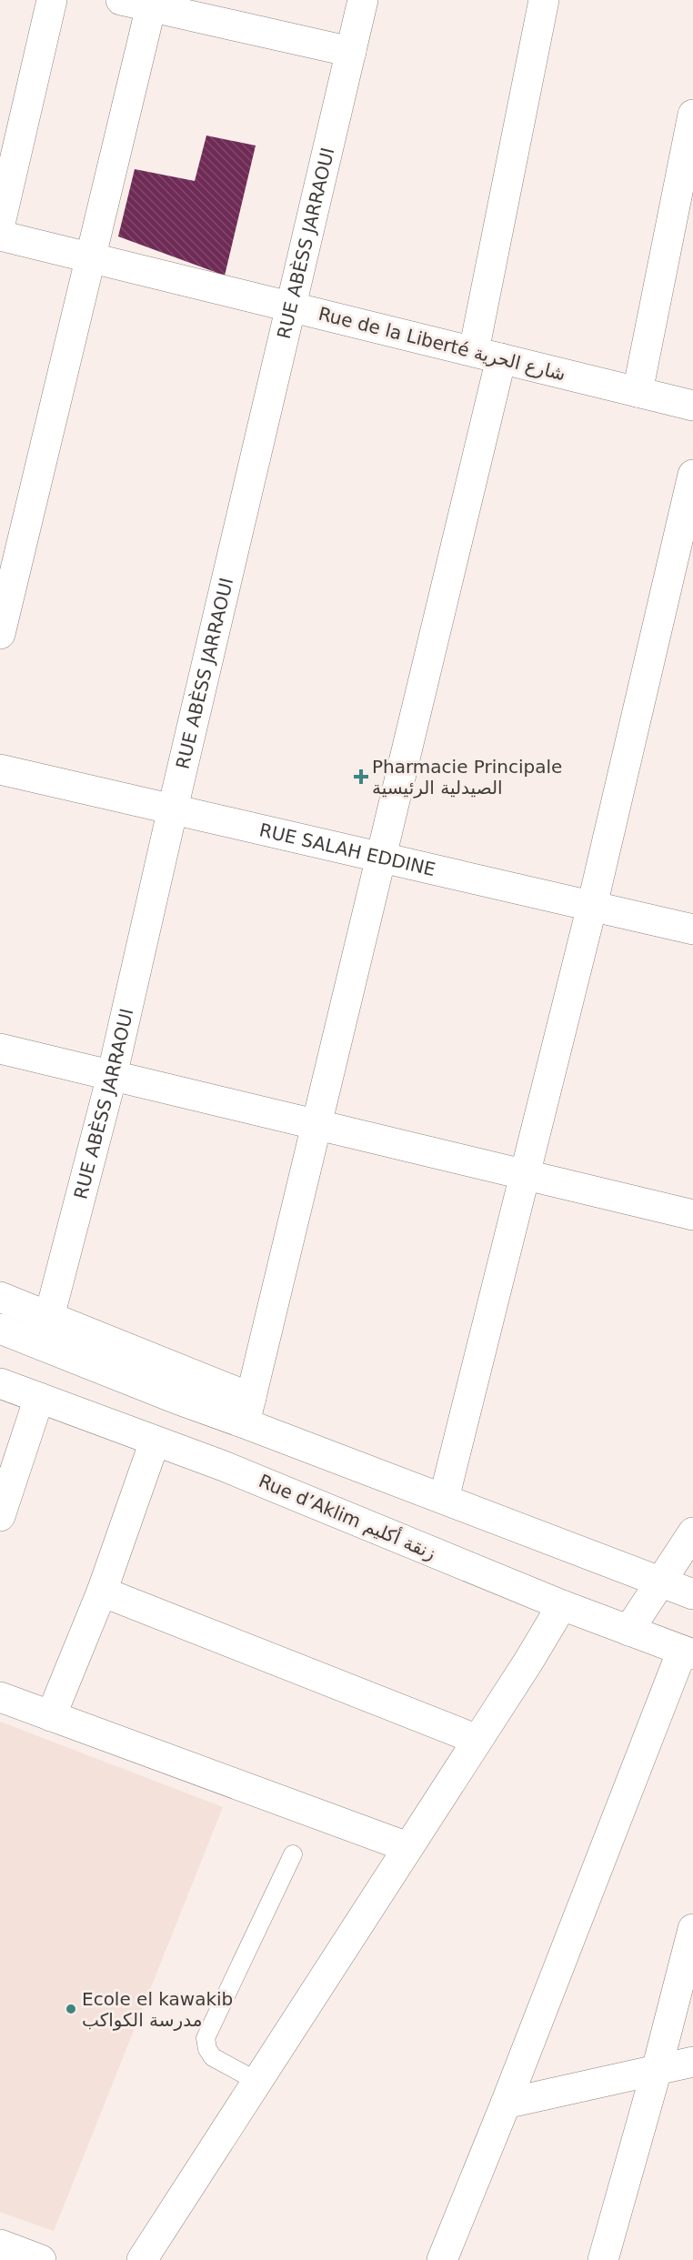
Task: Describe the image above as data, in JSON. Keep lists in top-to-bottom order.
{
  "streets": {
    "street": [
      "RUE ABÈSS JARRAOUI",
      "Rue de la Liberté شارع الحرية",
      "RUE SALAH EDDINE",
      "Rue d’Aklim زنقة أكليم"
    ]
  },
  "crossings": [
    ["RUE ABÈSS JARRAOUI", "Rue de la Liberté شارع الحرية"],
    ["RUE ABÈSS JARRAOUI", "RUE SALAH EDDINE"]
  ],
  "places": {
    "health": ["Pharmacie Principale الصيدلية الرئيسية"],
    "other": ["Ecole el kawakib مدرسة الكواكب"]
  }
}
